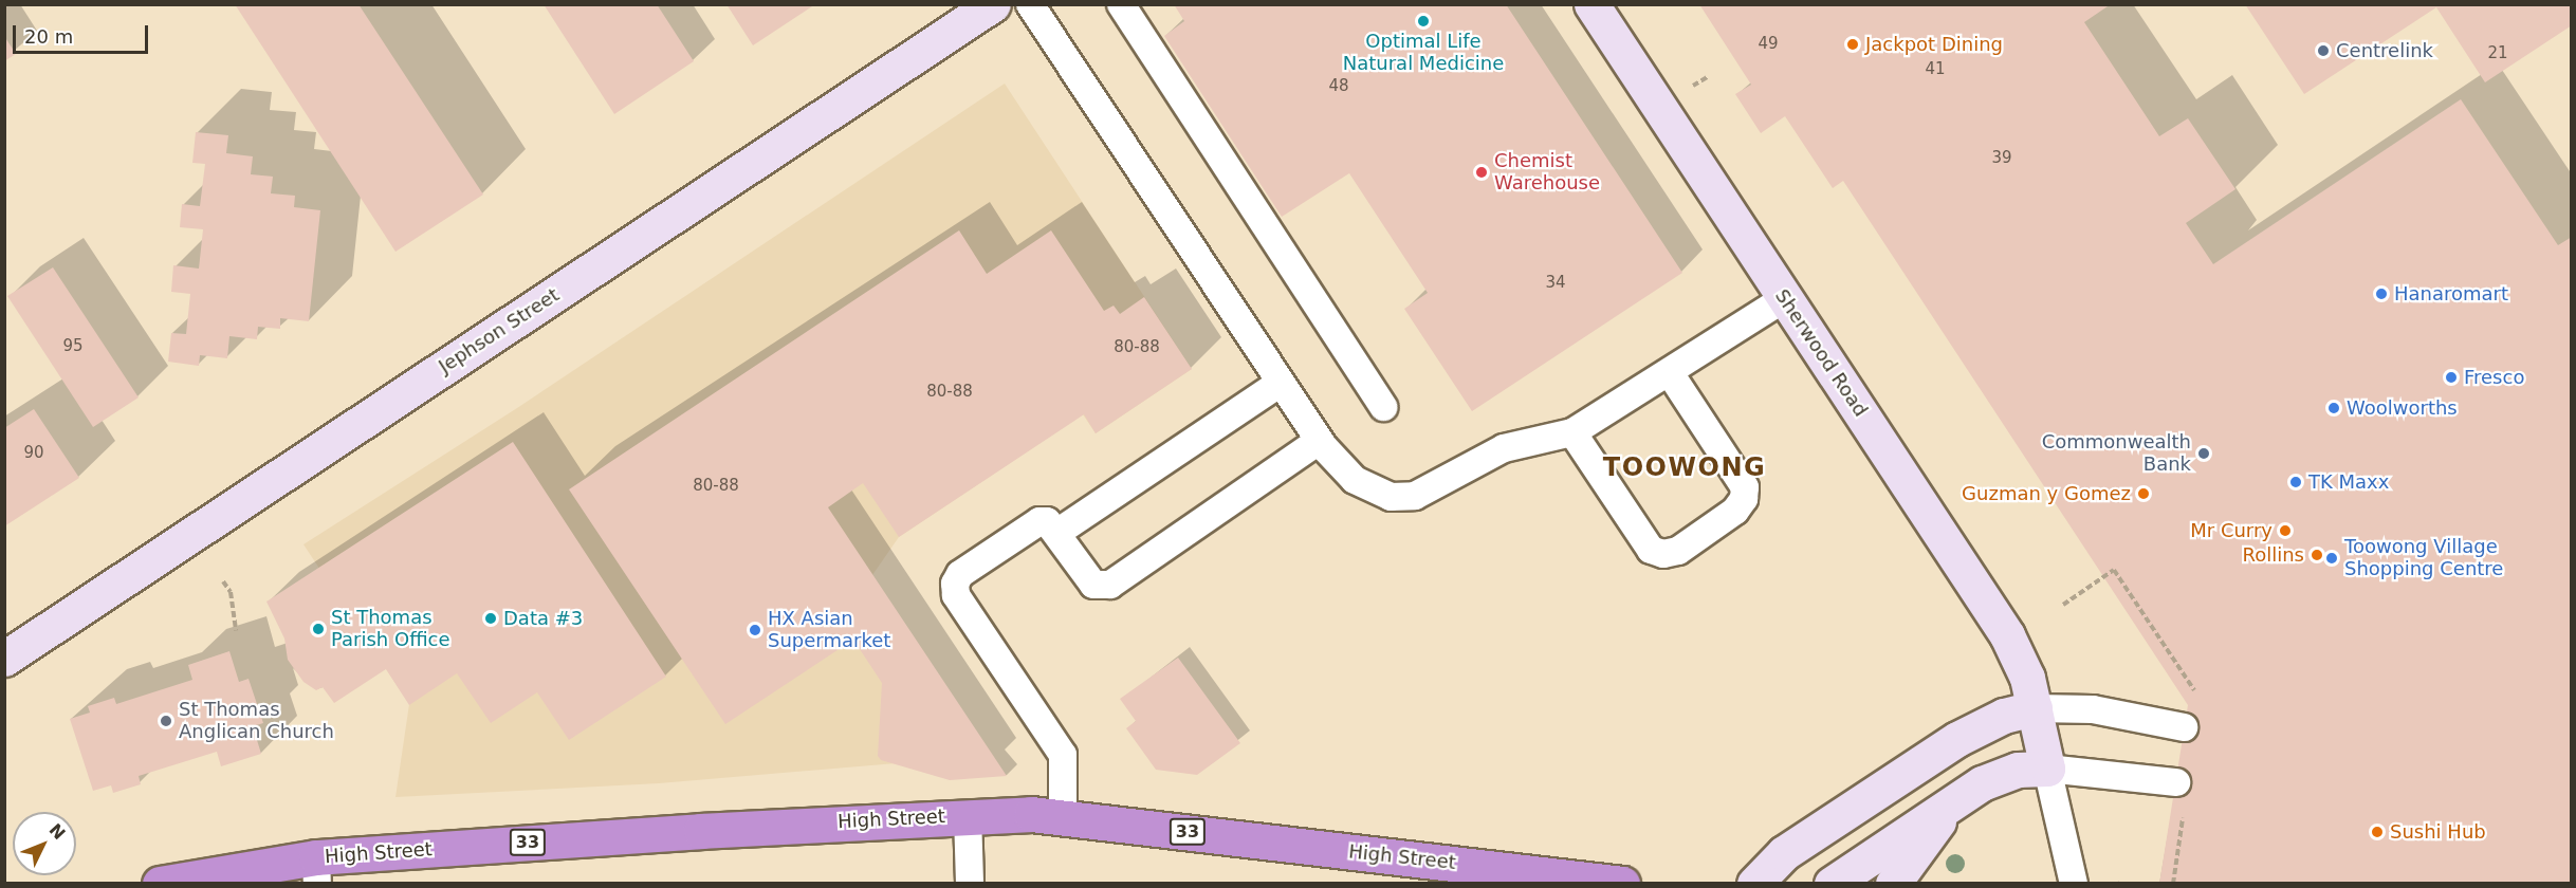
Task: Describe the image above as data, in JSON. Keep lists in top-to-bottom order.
{
  "streets": {
    "highway": ["High Street", "33"],
    "street": ["Jephson Street", "Sherwood Road"]
  },
  "districts": ["TOOWONG"],
  "places": [
    "Optimal Life Natural Medicine",
    "Jackpot Dining",
    "Centrelink",
    "Chemist Warehouse",
    "Hanaromart",
    "Fresco",
    "Woolworths",
    "Commonwealth Bank",
    "TK Maxx",
    "Guzman y Gomez",
    "Mr Curry",
    "Rollins",
    "Toowong Village Shopping Centre",
    "Data #3",
    "St Thomas Parish Office",
    "HX Asian Supermarket",
    "St Thomas Anglican Church",
    "Sushi Hub"
  ],
  "house_numbers": [
    "49",
    "21",
    "41",
    "48",
    "39",
    "34",
    "95",
    "80-88",
    "80-88",
    "90",
    "80-88"
  ],
  "scale_bar": "20 m",
  "north": "top right"
}
